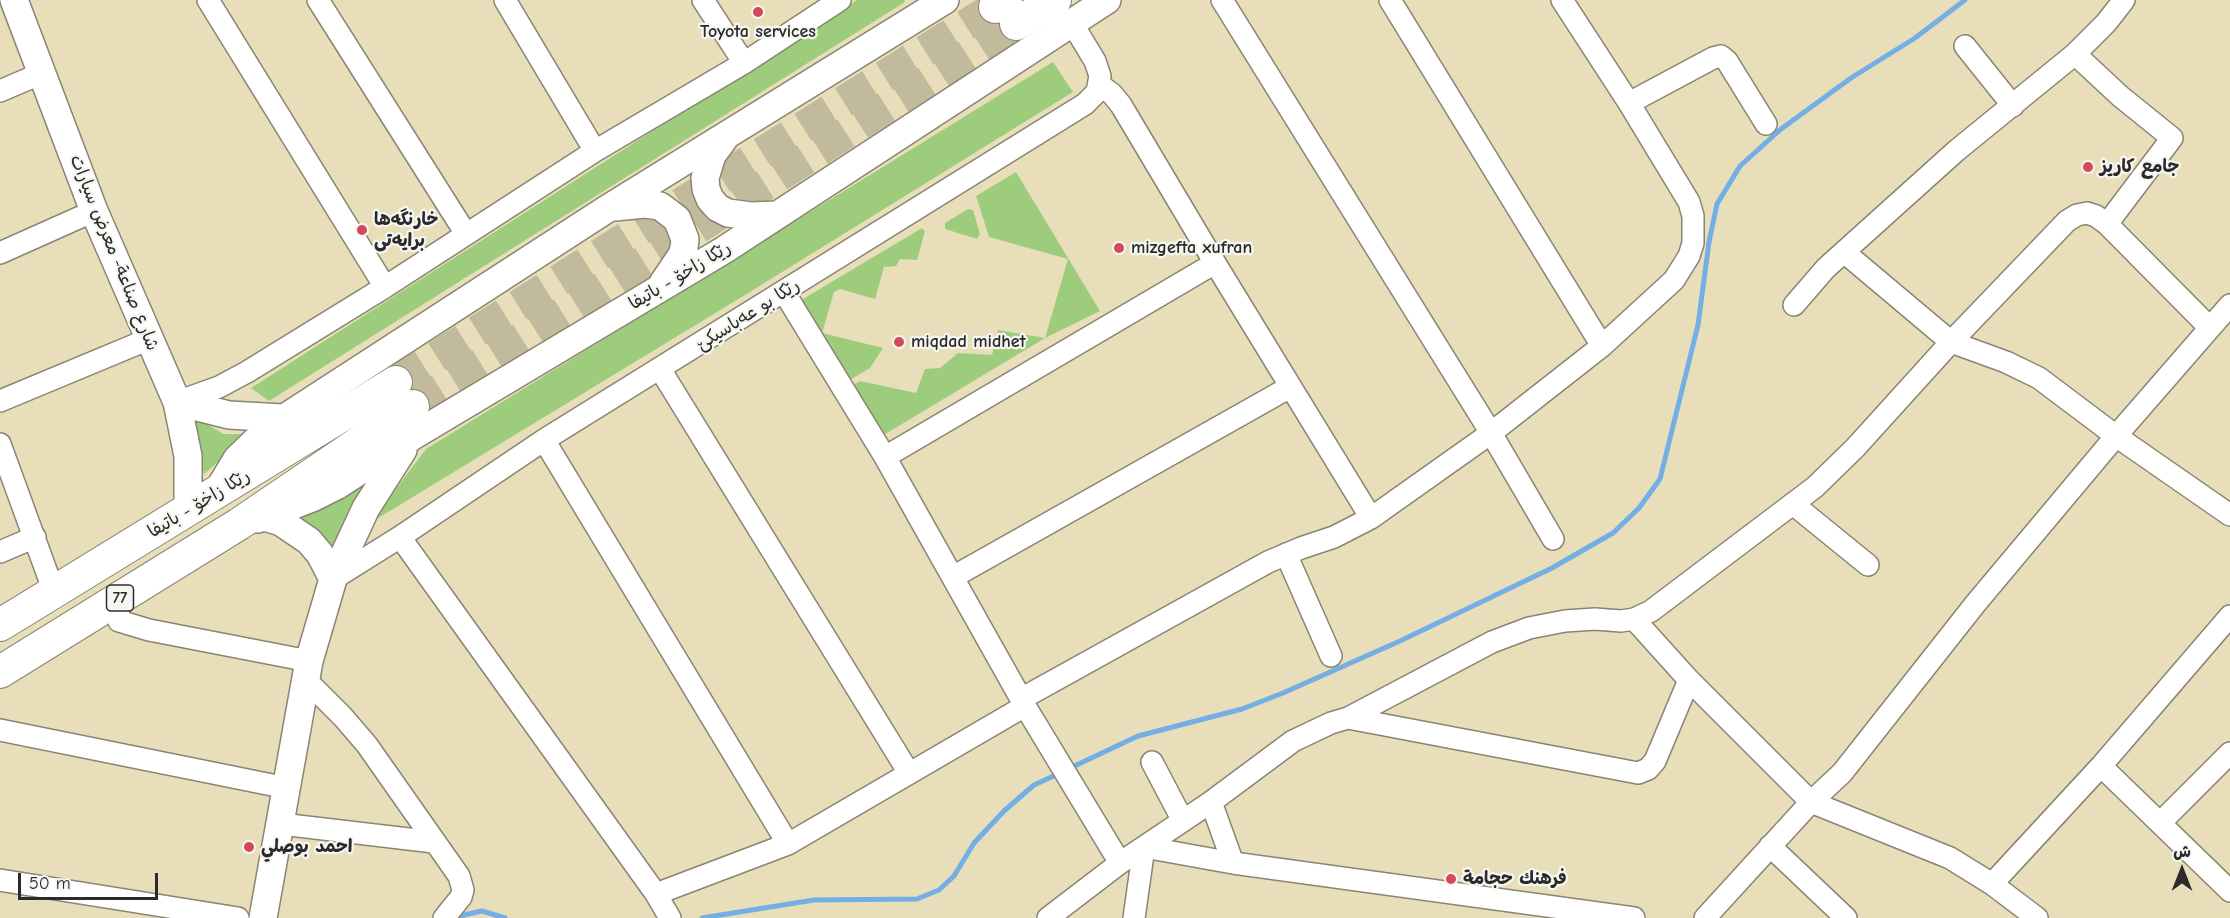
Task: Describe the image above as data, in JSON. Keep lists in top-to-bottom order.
{
  "streets": {
    "highway": ["رێکا زاخۆ - باتیفا", "77"],
    "main road": ["شارع صناعة- معرض سيارات"],
    "street": ["رێكا بو عه‌باسيكێ"]
  },
  "crossings": [
    ["شارع صناعة- معرض سيارات", "رێکا زاخۆ - باتیفا"]
  ],
  "places": [
    "Toyota services",
    "جامع كاريز",
    "خارنگه‌ها برايه‌تى",
    "mizgefta xufran",
    "miqdad midhet",
    "احمد بوصلي",
    "فرهنك حجامة"
  ],
  "scale_bar": "50 m",
  "north": "top"
}
